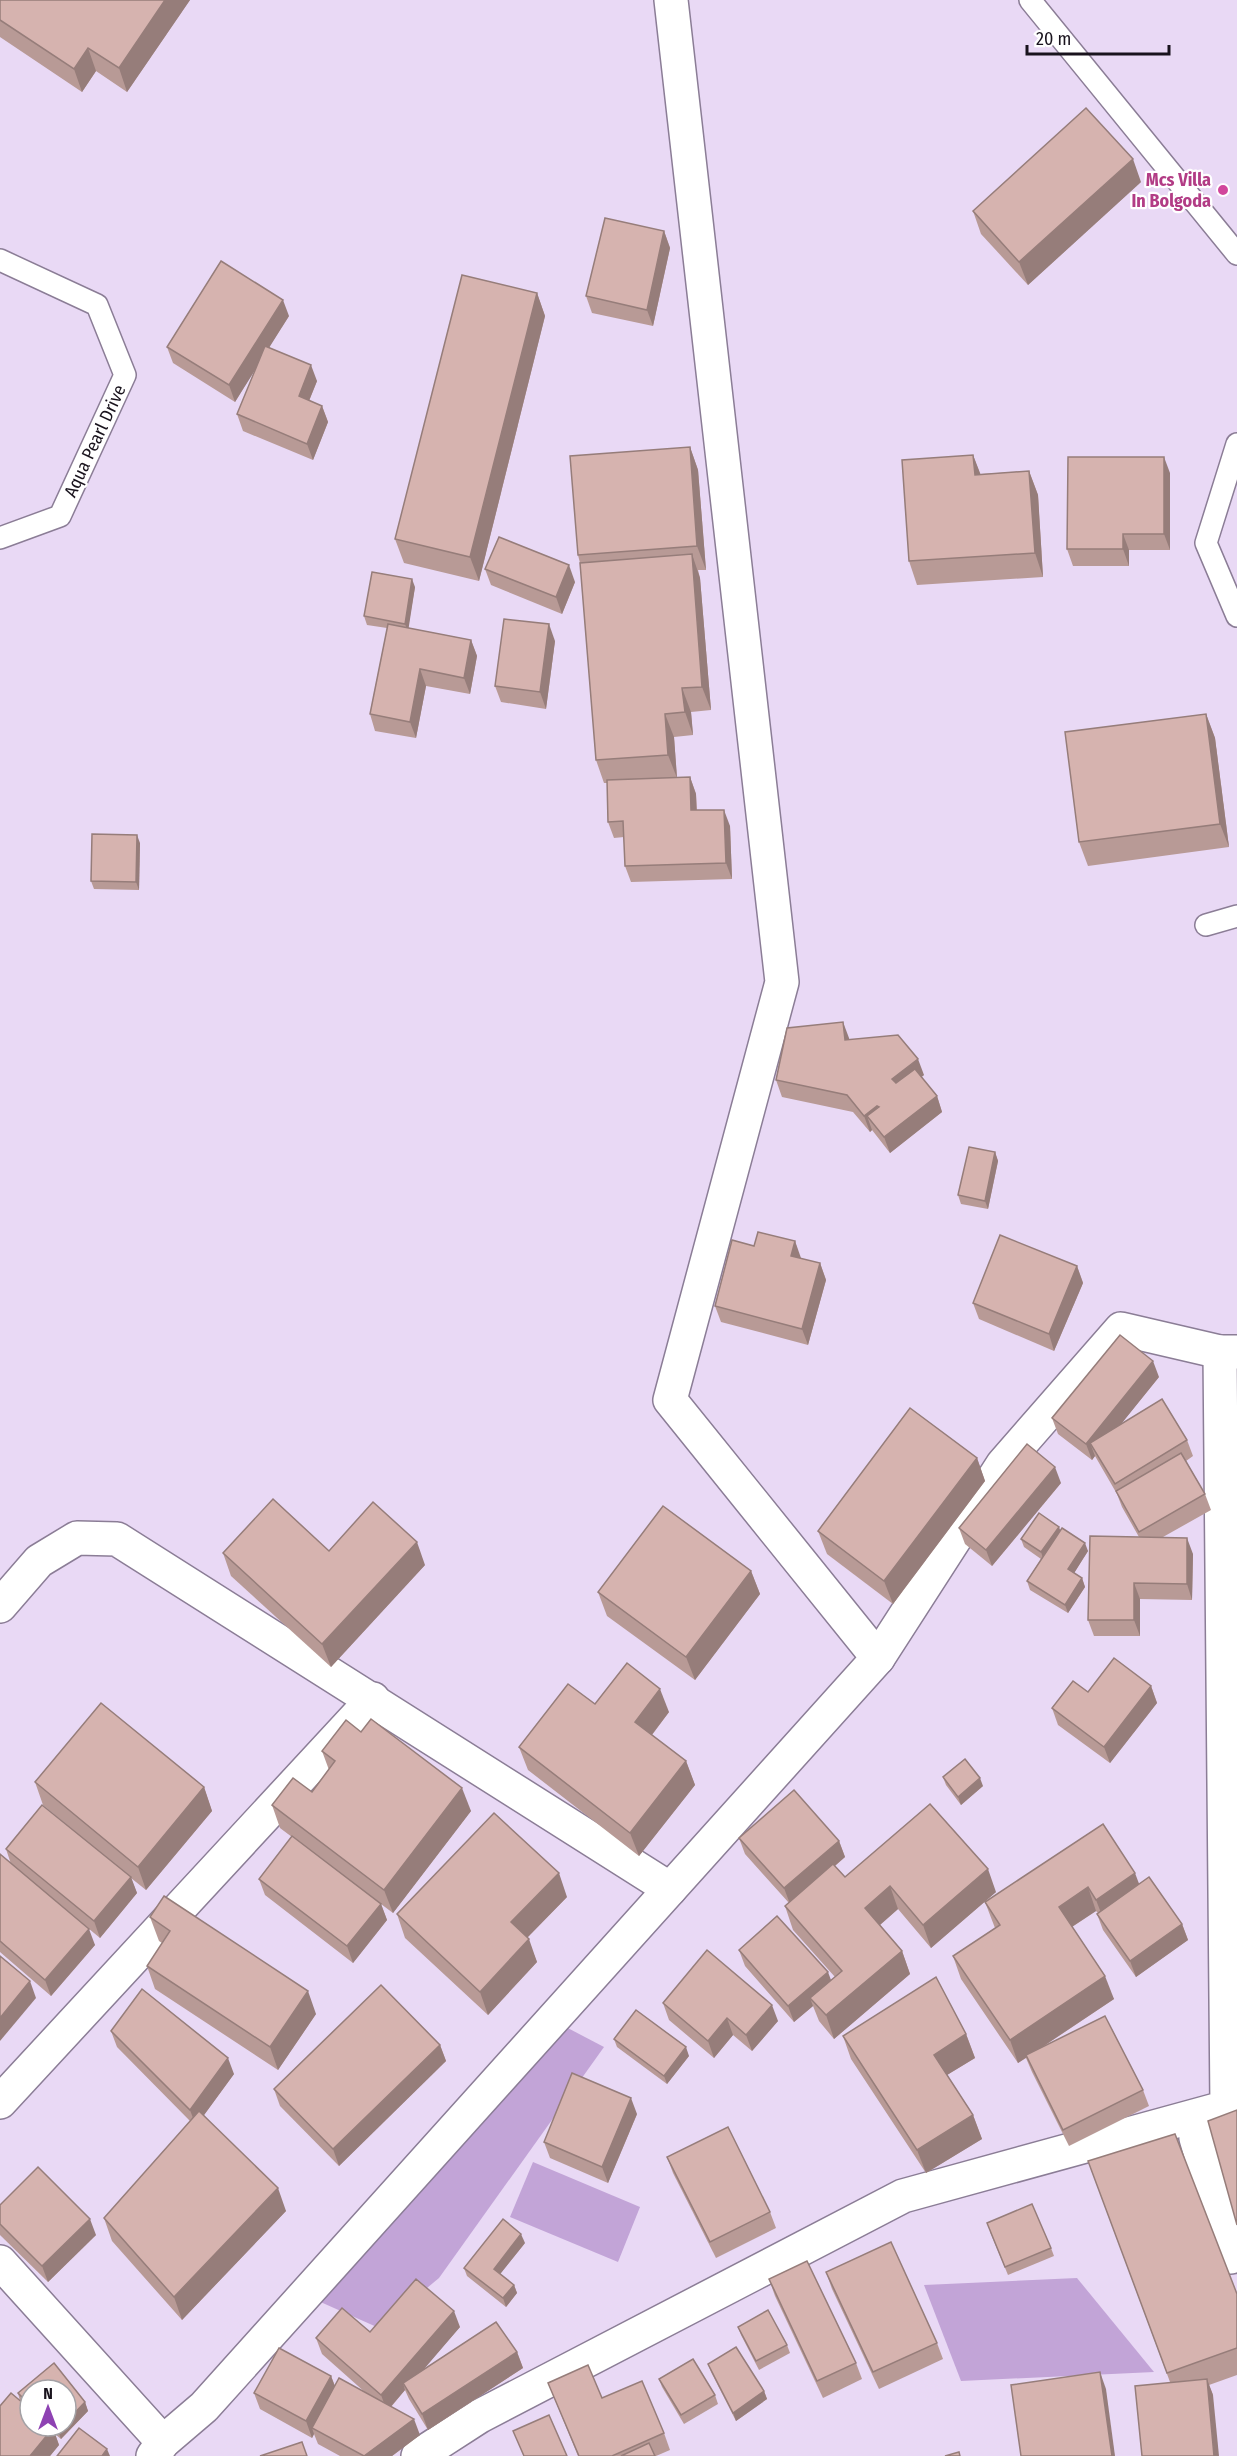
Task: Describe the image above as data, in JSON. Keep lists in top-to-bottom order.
{
  "streets": {
    "lane": ["Aqua Pearl Drive"]
  },
  "places": ["Mcs Villa In Bolgoda"],
  "scale_bar": "20 m",
  "north": "top"
}
